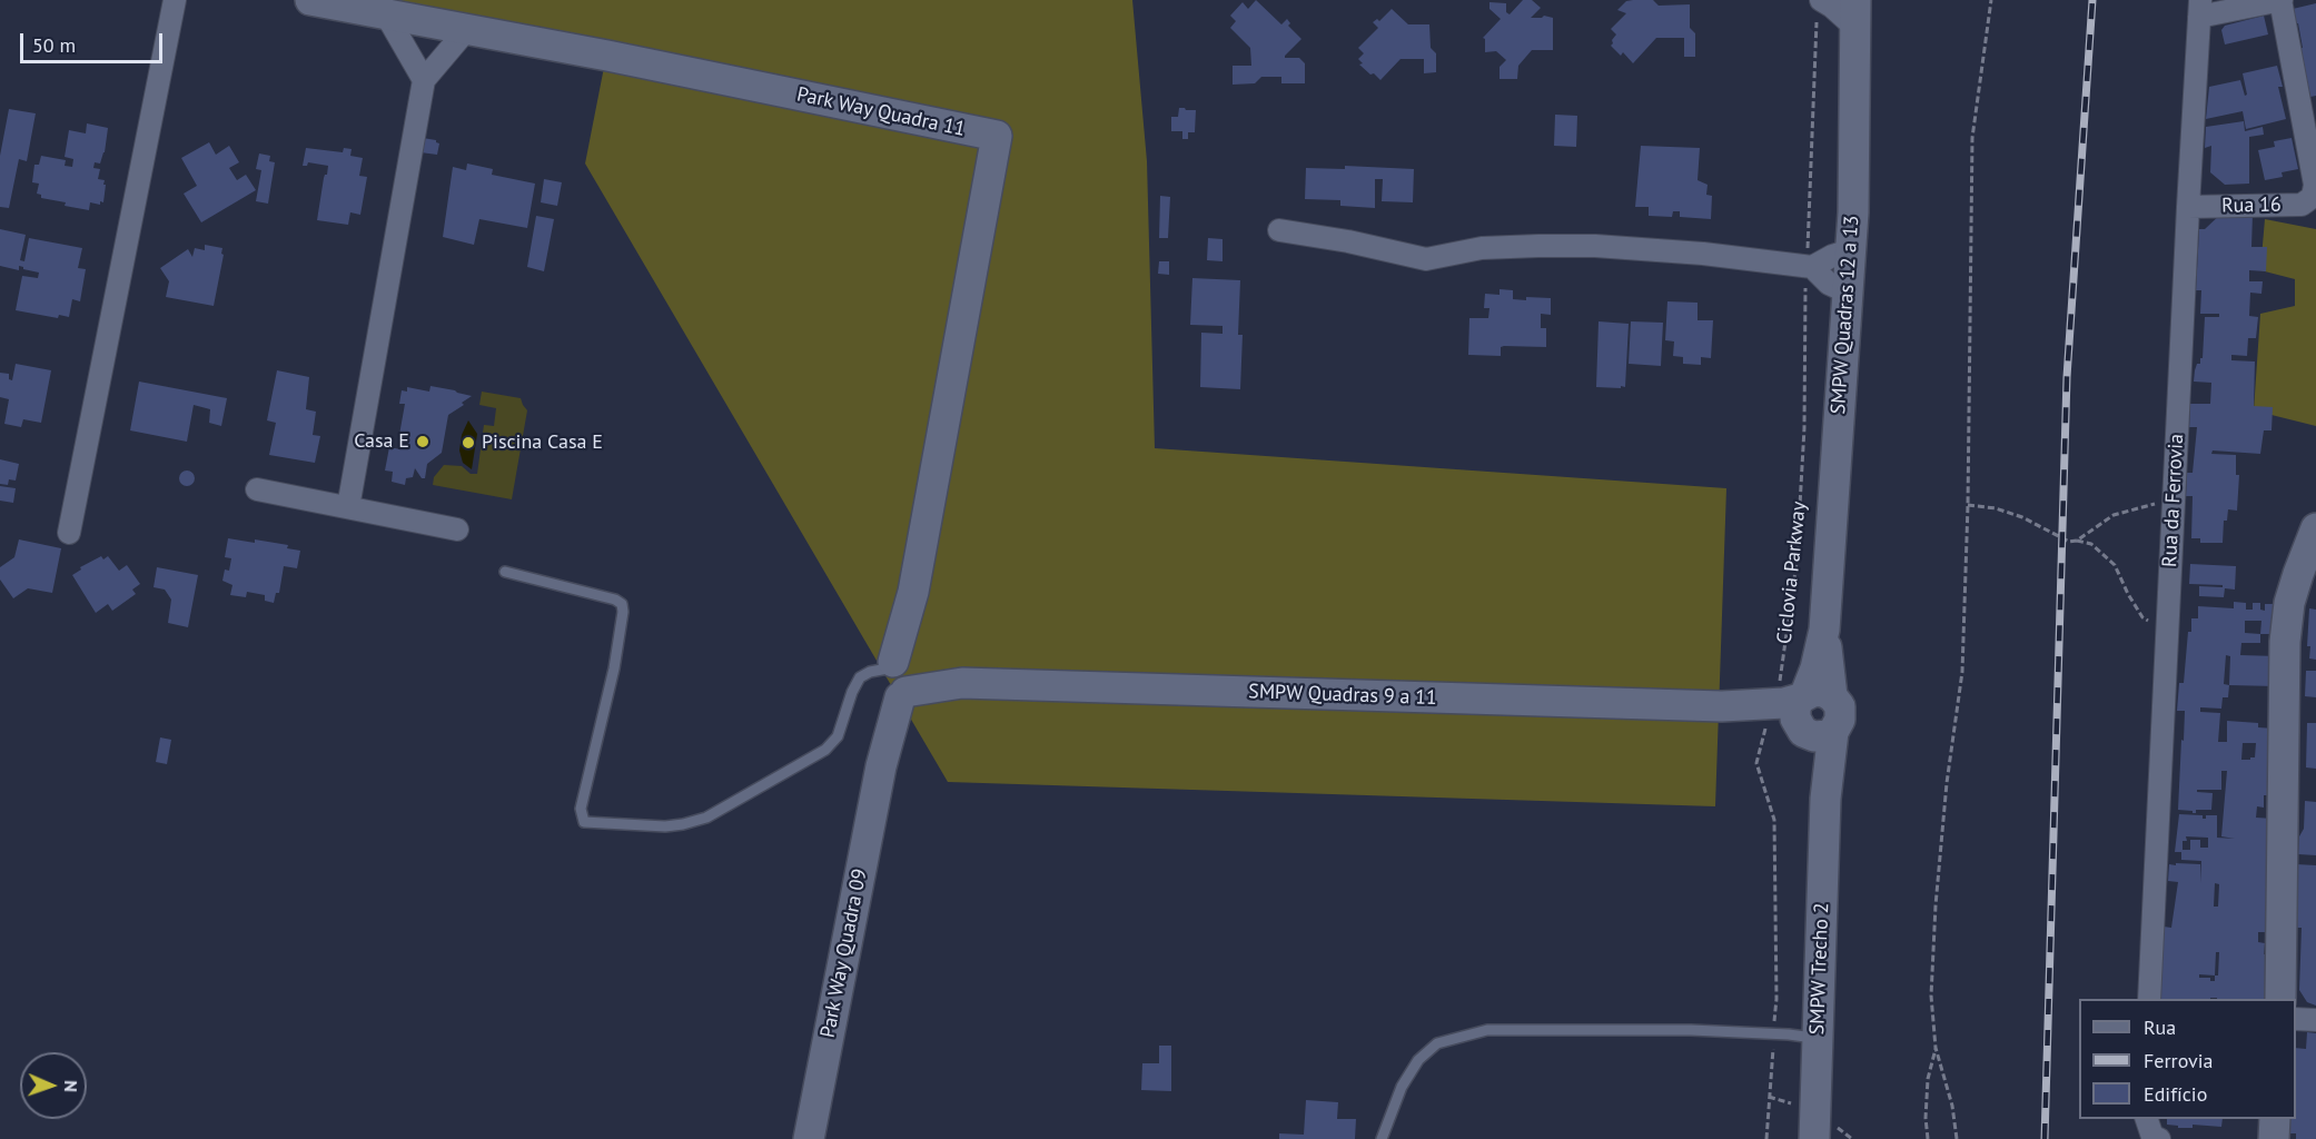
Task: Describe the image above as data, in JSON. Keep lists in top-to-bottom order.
{
  "streets": {
    "street": [
      "Park Way Quadra 11",
      "Rua 16",
      "SMPW Quadras 12 a 13",
      "Rua da Ferrovia",
      "SMPW Quadras 9 a 11",
      "Park Way Quadra 09",
      "SMPW Trecho 2"
    ],
    "path": ["Ciclovia Parkway"]
  },
  "crossings": [
    ["Park Way Quadra 11", "SMPW Quadras 9 a 11"],
    ["Park Way Quadra 11", "Park Way Quadra 09"],
    ["Rua 16", "Rua da Ferrovia"],
    ["SMPW Quadras 12 a 13", "Ciclovia Parkway"],
    ["SMPW Quadras 12 a 13", "SMPW Quadras 9 a 11"],
    ["SMPW Quadras 12 a 13", "SMPW Trecho 2"],
    ["Ciclovia Parkway", "SMPW Quadras 9 a 11"],
    ["Ciclovia Parkway", "SMPW Trecho 2"],
    ["SMPW Quadras 9 a 11", "Park Way Quadra 09"],
    ["SMPW Quadras 9 a 11", "SMPW Trecho 2"]
  ],
  "places": ["Casa E", "Piscina Casa E"],
  "legend": ["Rua", "Ferrovia", "Edifício"],
  "scale_bar": "50 m",
  "north": "right"
}
